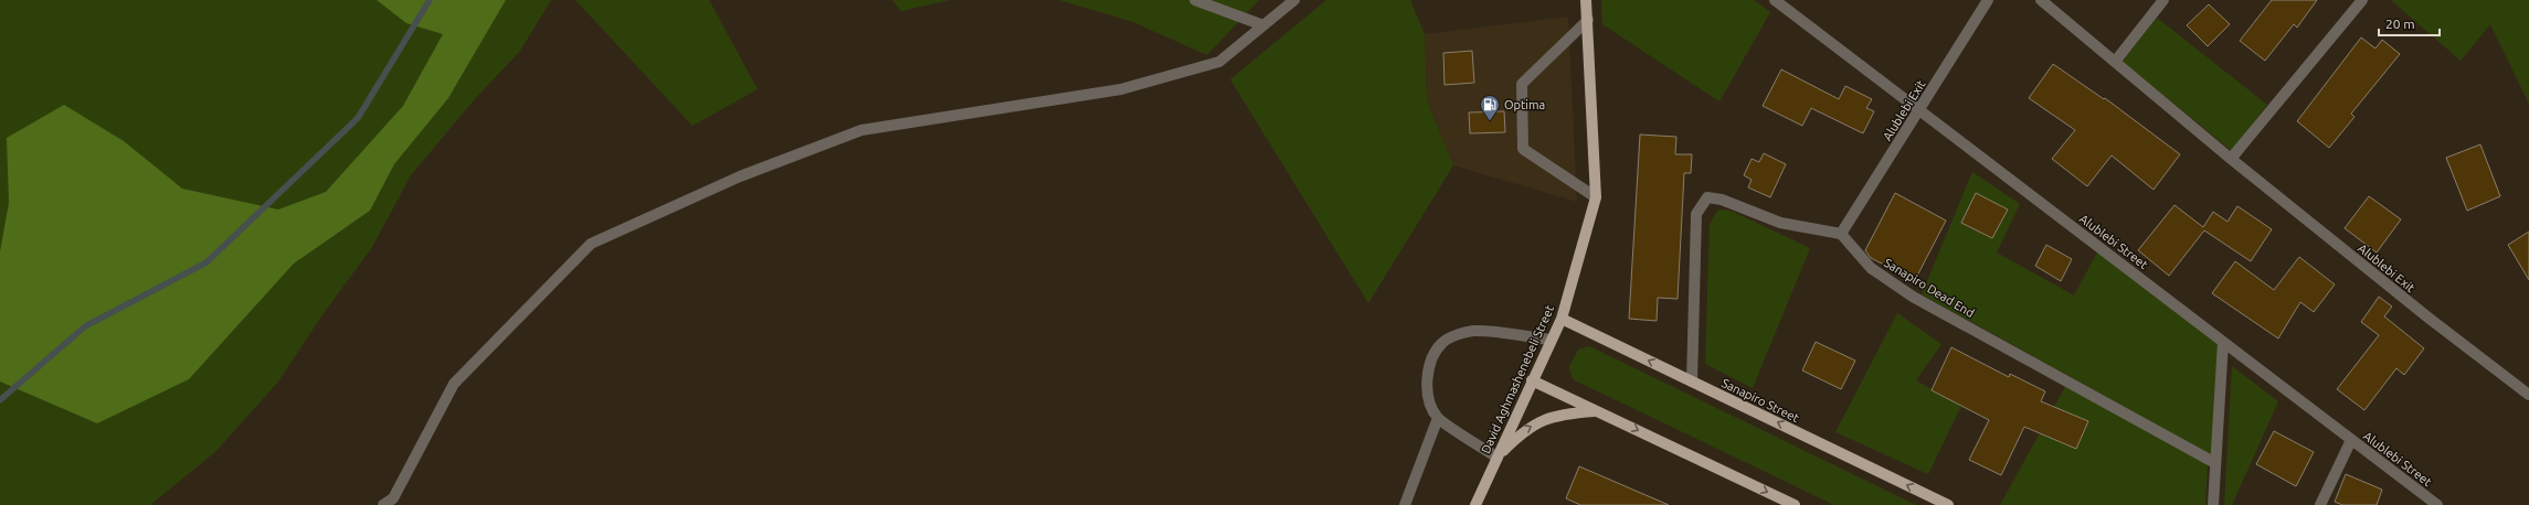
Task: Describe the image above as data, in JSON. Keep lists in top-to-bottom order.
{
  "streets": {
    "main road": ["David Aghmashenebeli Street", "Sanapiro Street"],
    "street": ["Alublebi Exit", "Alublebi Street", "Sanapiro Dead End"]
  },
  "crossings": [
    ["Alublebi Exit", "Alublebi Street"],
    ["Alublebi Exit", "Sanapiro Dead End"],
    ["David Aghmashenebeli Street", "Sanapiro Street"]
  ],
  "places": {
    "fuel station": ["Optima"]
  },
  "scale_bar": "20 m"
}
